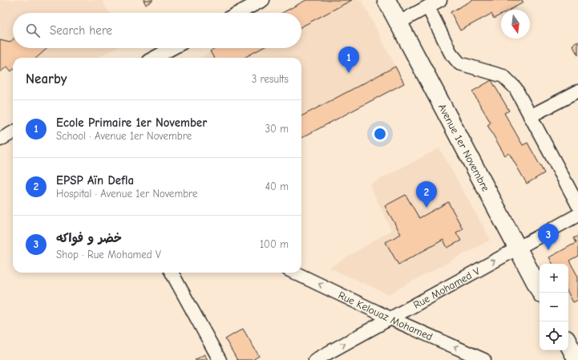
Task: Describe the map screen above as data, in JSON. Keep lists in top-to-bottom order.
{
  "streets": {
    "main road": ["Avenue 1er Novembre"],
    "street": ["Rue Mohamed V", "Rue Kelouaz Mohamed"]
  },
  "crossings": [
    ["Avenue 1er Novembre", "Rue Mohamed V"],
    ["Rue Mohamed V", "Rue Kelouaz Mohamed"]
  ],
  "one_way": ["Rue Mohamed V", "Rue Kelouaz Mohamed"],
  "north": "bottom",
  "page": {
    "search": "Search here",
    "pins": ["1", "2", "3"],
    "heading": ["Nearby", "3 results"],
    "list": [
      {
        "mark": "1",
        "name": "Ecole Primaire 1er November",
        "note": "School · Avenue 1er Novembre",
        "value": "30 m"
      },
      {
        "mark": "2",
        "name": "EPSP Aïn Defla",
        "note": "Hospital · Avenue 1er Novembre",
        "value": "40 m"
      },
      {
        "mark": "3",
        "name": "خضر و فواكه",
        "note": "Shop · Rue Mohamed V",
        "value": "100 m"
      }
    ],
    "map_buttons": ["+", "−"]
  }
}
